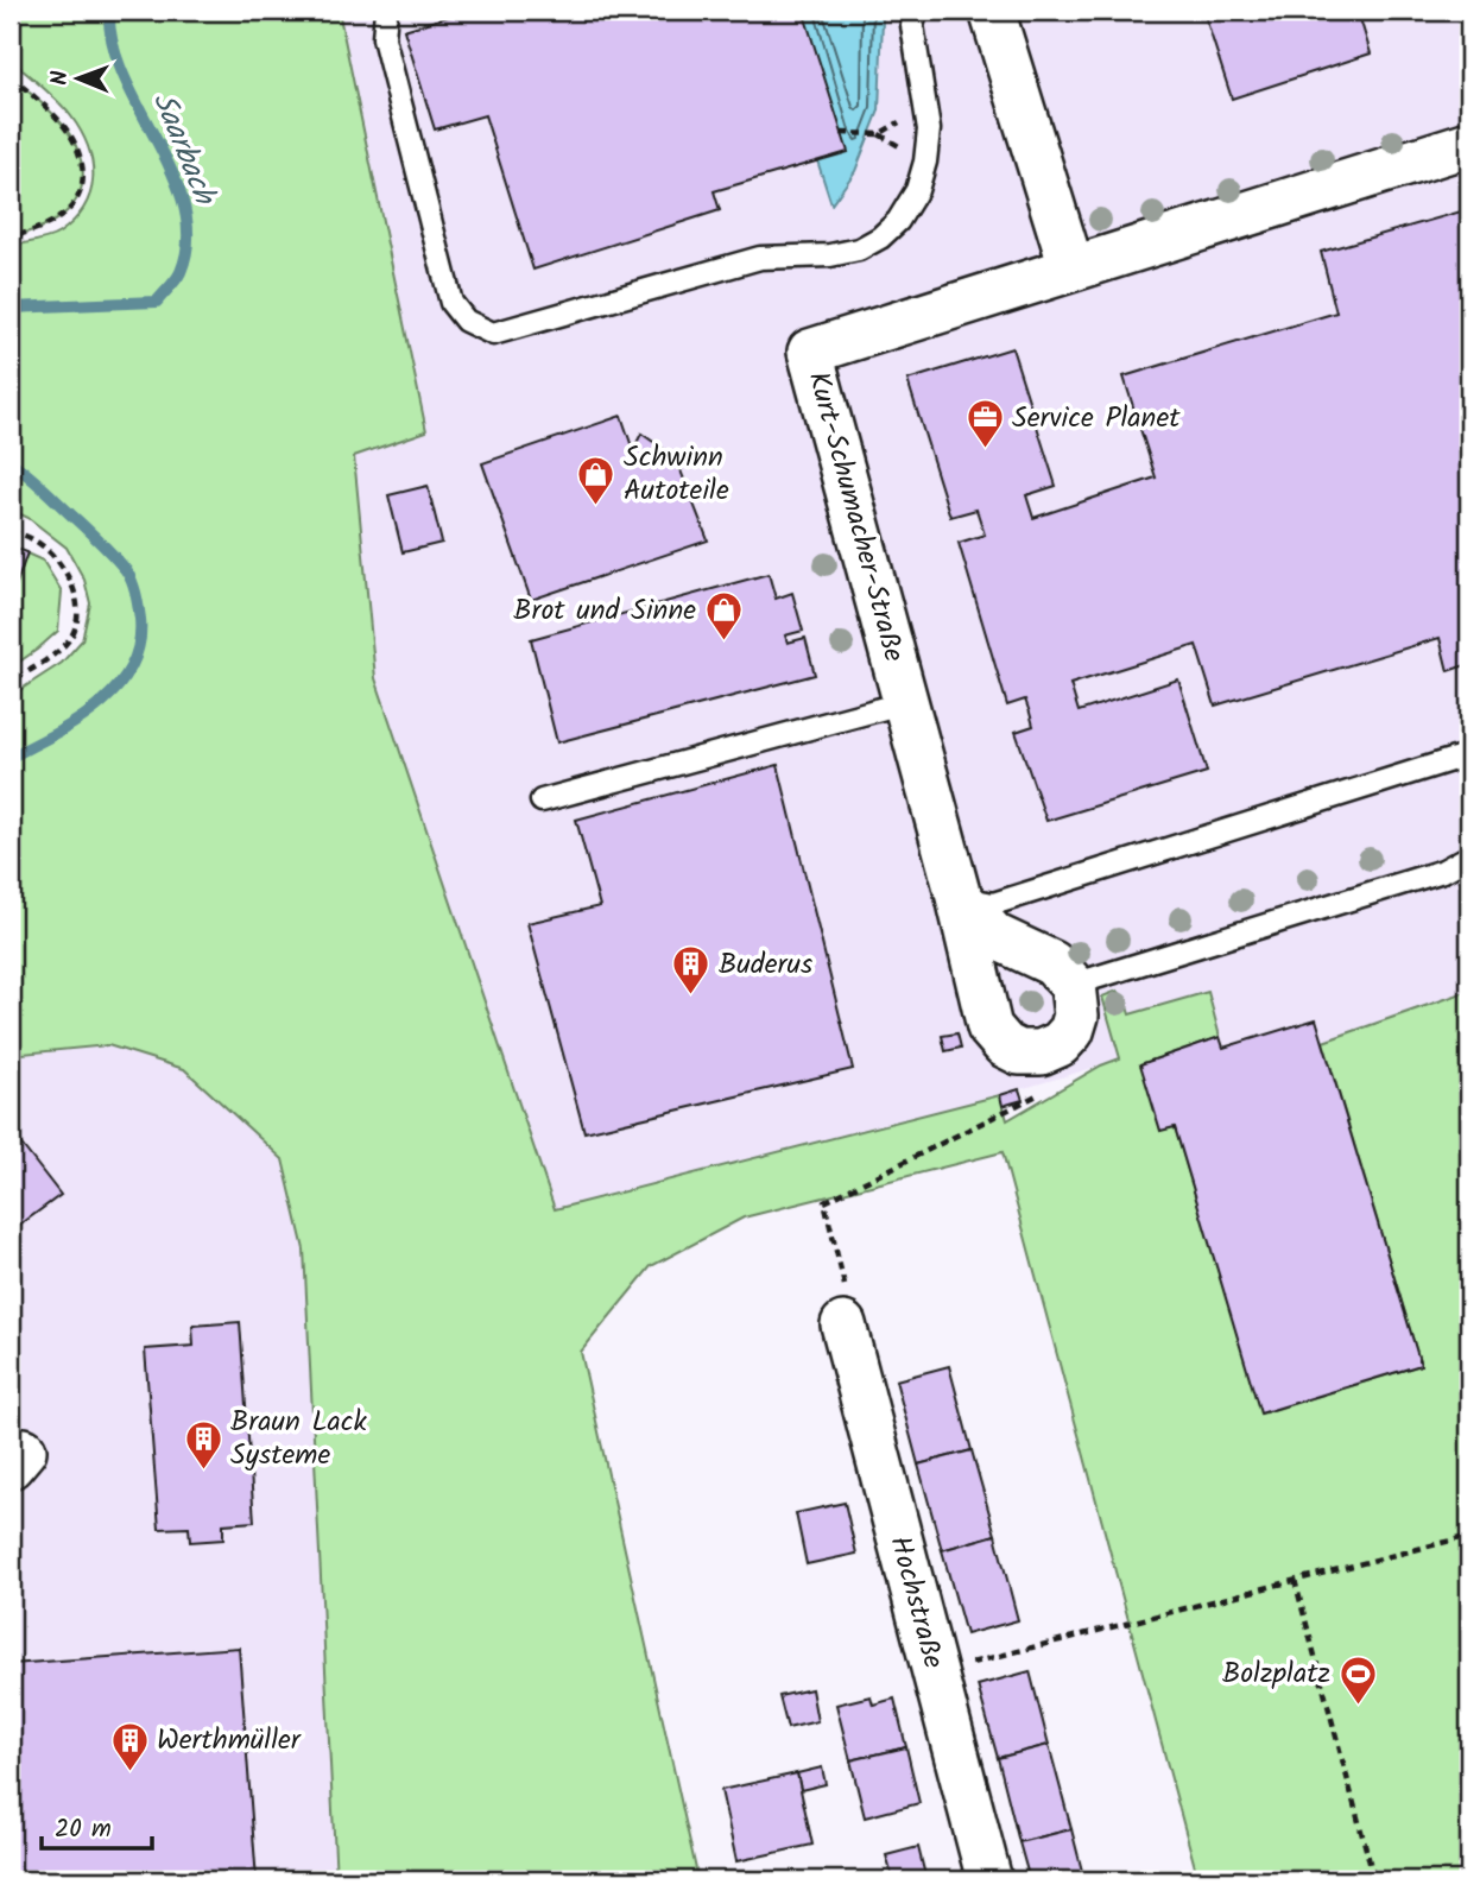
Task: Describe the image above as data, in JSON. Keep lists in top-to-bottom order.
{
  "streets": {
    "street": ["Kurt-Schumacher-Straße", "Hochstraße"]
  },
  "water": ["Saarbach"],
  "places": {
    "office": ["Service Planet"],
    "shop": ["Schwinn Autoteile", "Brot und Sinne"],
    "building": ["Buderus", "Braun Lack Systeme", "Werthmüller"],
    "sports": ["Bolzplatz"]
  },
  "scale_bar": "20 m",
  "north": "left"
}
